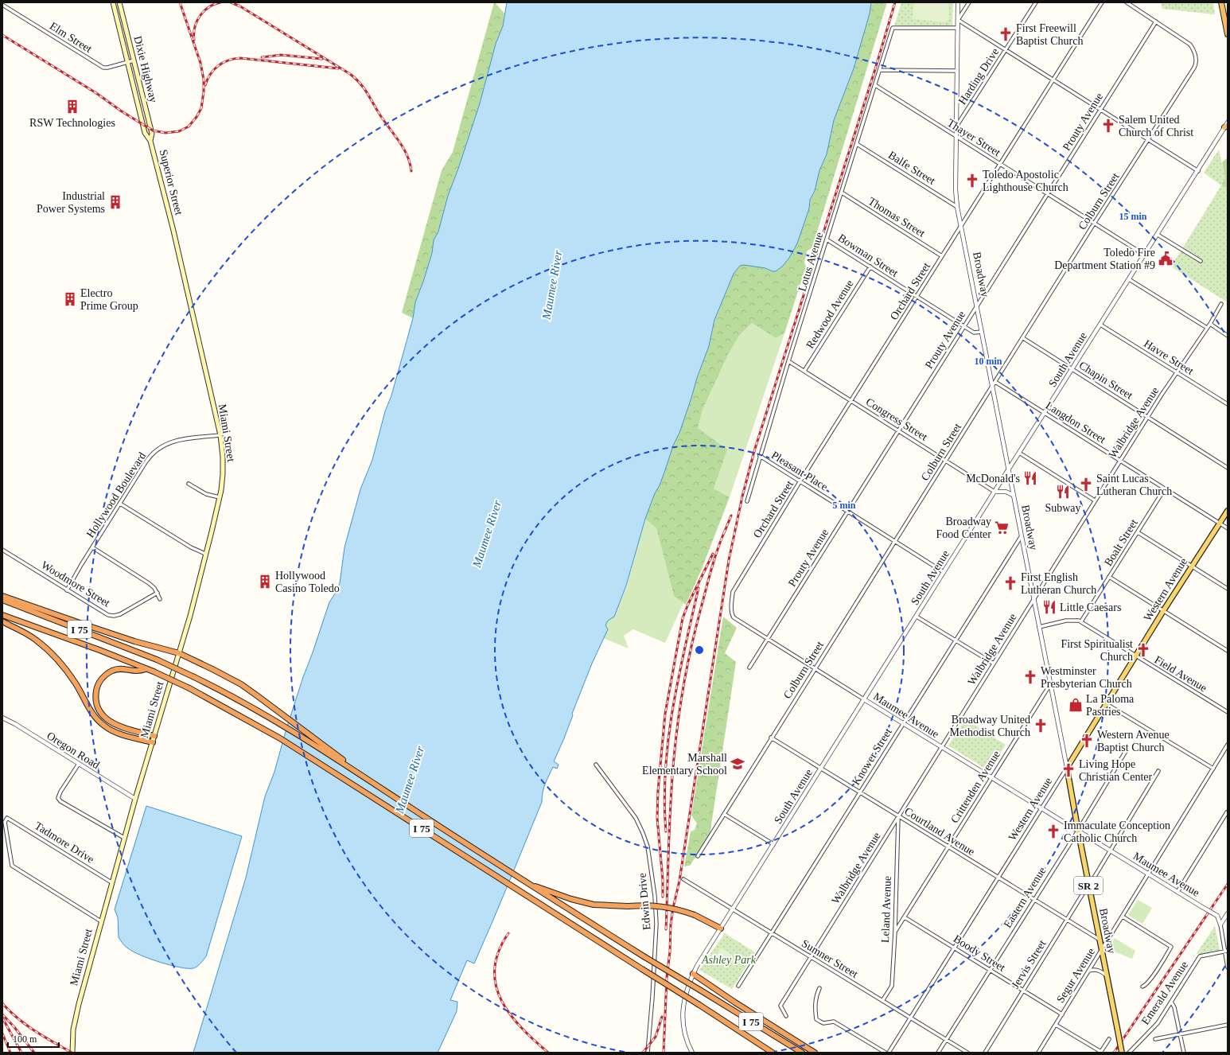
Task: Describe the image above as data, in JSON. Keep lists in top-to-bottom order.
{
  "streets": {
    "highway": ["I 75"],
    "main road": [
      "Dixie Highway",
      "Superior Street",
      "Broadway",
      "Miami Street",
      "Western Avenue",
      "SR 2"
    ],
    "street": [
      "Elm Street",
      "Harding Drive",
      "Prouty Avenue",
      "Thayer Street",
      "Balfe Street",
      "Colburn Street",
      "Thomas Street",
      "Bowman Street",
      "Lotus Avenue",
      "Orchard Street",
      "Redwood Avenue",
      "Havre Street",
      "South Avenue",
      "Chapin Street",
      "Congress Street",
      "Langdon Street",
      "Walbridge Avenue",
      "Pleasant Place",
      "Hollywood Boulevard",
      "Boalt Street",
      "Woodmore Street",
      "Field Avenue",
      "Maumee Avenue",
      "Oregon Road",
      "Knower Street",
      "Crittenden Avenue",
      "Courtland Avenue",
      "Tadmore Drive",
      "Eastern Avenue",
      "Edwin Drive",
      "Leland Avenue",
      "Boody Street",
      "Sumner Street",
      "Jervis Street",
      "Segur Avenue",
      "Emerald Avenue"
    ]
  },
  "crossings": [
    ["Elm Street", "Dixie Highway"],
    ["Elm Street", "Superior Street"],
    ["Dixie Highway", "Superior Street"],
    ["Harding Drive", "Broadway"],
    ["Prouty Avenue", "Thayer Street"],
    ["Prouty Avenue", "Colburn Street"],
    ["Prouty Avenue", "Bowman Street"],
    ["Prouty Avenue", "Broadway"],
    ["Prouty Avenue", "Congress Street"],
    ["Prouty Avenue", "Pleasant Place"],
    ["Prouty Avenue", "Maumee Avenue"],
    ["Thayer Street", "Colburn Street"],
    ["Thayer Street", "Lotus Avenue"],
    ["Thayer Street", "Broadway"],
    ["Thayer Street", "Orchard Street"],
    ["Thayer Street", "South Avenue"],
    ["Balfe Street", "Lotus Avenue"],
    ["Balfe Street", "Broadway"],
    ["Superior Street", "Miami Street"],
    ["Colburn Street", "Broadway"],
    ["Colburn Street", "Chapin Street"],
    ["Colburn Street", "Congress Street"],
    ["Colburn Street", "Langdon Street"],
    ["Colburn Street", "Pleasant Place"],
    ["Colburn Street", "Maumee Avenue"],
    ["Colburn Street", "Courtland Avenue"],
    ["Thomas Street", "Lotus Avenue"],
    ["Thomas Street", "Orchard Street"],
    ["Bowman Street", "Lotus Avenue"],
    ["Bowman Street", "Broadway"],
    ["Bowman Street", "Orchard Street"],
    ["Bowman Street", "Redwood Avenue"],
    ["Lotus Avenue", "Broadway"],
    ["Lotus Avenue", "Congress Street"],
    ["Lotus Avenue", "Pleasant Place"],
    ["Broadway", "Orchard Street"],
    ["Broadway", "South Avenue"],
    ["Broadway", "Walbridge Avenue"],
    ["Broadway", "Western Avenue"],
    ["Broadway", "Maumee Avenue"],
    ["Broadway", "Knower Street"],
    ["Broadway", "Crittenden Avenue"],
    ["Broadway", "Courtland Avenue"],
    ["Broadway", "Eastern Avenue"],
    ["Broadway", "Jervis Street"],
    ["Broadway", "Segur Avenue"],
    ["Orchard Street", "Congress Street"],
    ["Orchard Street", "Pleasant Place"],
    ["Orchard Street", "Maumee Avenue"],
    ["Redwood Avenue", "Congress Street"],
    ["Havre Street", "South Avenue"],
    ["Havre Street", "Walbridge Avenue"],
    ["South Avenue", "Chapin Street"],
    ["South Avenue", "Congress Street"],
    ["South Avenue", "Langdon Street"],
    ["South Avenue", "Pleasant Place"],
    ["South Avenue", "Maumee Avenue"],
    ["South Avenue", "Courtland Avenue"],
    ["South Avenue", "Sumner Street"],
    ["Chapin Street", "Walbridge Avenue"],
    ["Langdon Street", "Walbridge Avenue"],
    ["Langdon Street", "Boalt Street"],
    ["Langdon Street", "Western Avenue"],
    ["Walbridge Avenue", "Maumee Avenue"],
    ["Walbridge Avenue", "Courtland Avenue"],
    ["Walbridge Avenue", "Leland Avenue"],
    ["Walbridge Avenue", "Sumner Street"],
    ["Miami Street", "Hollywood Boulevard"],
    ["Miami Street", "Oregon Road"],
    ["Miami Street", "Tadmore Drive"],
    ["Hollywood Boulevard", "Woodmore Street"],
    ["Boalt Street", "Field Avenue"],
    ["Western Avenue", "Field Avenue"],
    ["Western Avenue", "Maumee Avenue"],
    ["Western Avenue", "Courtland Avenue"],
    ["Western Avenue", "Boody Street"],
    ["Western Avenue", "Sumner Street"],
    ["Maumee Avenue", "Knower Street"],
    ["Maumee Avenue", "Crittenden Avenue"],
    ["Maumee Avenue", "Eastern Avenue"],
    ["Maumee Avenue", "Jervis Street"],
    ["Maumee Avenue", "Segur Avenue"],
    ["Knower Street", "Courtland Avenue"],
    ["Knower Street", "Sumner Street"],
    ["Crittenden Avenue", "Courtland Avenue"],
    ["Crittenden Avenue", "Leland Avenue"],
    ["Crittenden Avenue", "Boody Street"],
    ["Courtland Avenue", "Eastern Avenue"],
    ["Courtland Avenue", "Leland Avenue"],
    ["Courtland Avenue", "Jervis Street"],
    ["Eastern Avenue", "Boody Street"],
    ["Eastern Avenue", "Sumner Street"],
    ["Leland Avenue", "Sumner Street"],
    ["Boody Street", "Jervis Street"],
    ["Boody Street", "Segur Avenue"]
  ],
  "water": ["Maumee River"],
  "parks": ["Ashley Park"],
  "places": {
    "church": [
      "First Freewill Baptist Church",
      "Salem United Church of Christ",
      "Toledo Apostolic Lighthouse Church",
      "Saint Lucas Lutheran Church",
      "First English Lutheran Church",
      "First Spiritualist Church",
      "Westminster Presbyterian Church",
      "Broadway United Methodist Church",
      "Western Avenue Baptist Church",
      "Living Hope Christian Center",
      "Immaculate Conception Catholic Church"
    ],
    "building": [
      "RSW Technologies",
      "Industrial Power Systems",
      "Electro Prime Group",
      "Hollywood Casino Toledo"
    ],
    "public building": ["Toledo Fire Department Station #9"],
    "restaurant": ["McDonald's", "Subway", "Little Caesars"],
    "supermarket": ["Broadway Food Center"],
    "shop": ["La Paloma Pastries"],
    "school or university": ["Marshall Elementary School"]
  },
  "scale_bar": "100 m",
  "rings": ["15 min", "10 min", "5 min"]
}
